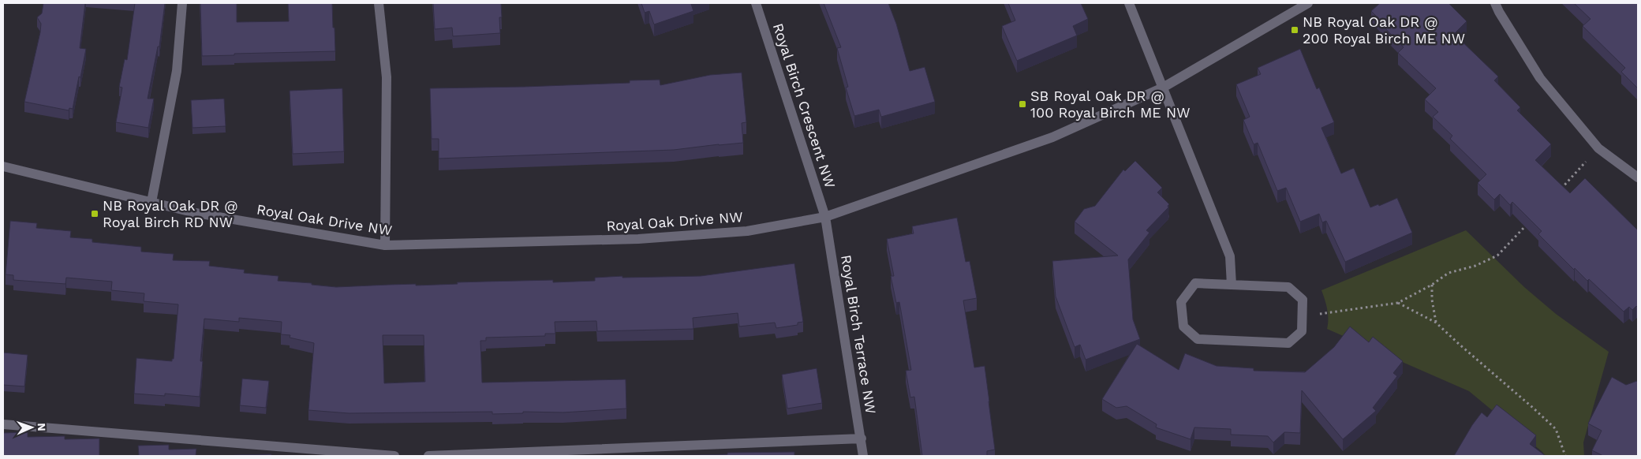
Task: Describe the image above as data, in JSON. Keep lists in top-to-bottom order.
{
  "streets": {
    "street": ["Royal Birch Crescent NW", "Royal Oak Drive NW", "Royal Birch Terrace NW"]
  },
  "crossings": [
    ["Royal Birch Crescent NW", "Royal Oak Drive NW"],
    ["Royal Birch Crescent NW", "Royal Birch Terrace NW"],
    ["Royal Oak Drive NW", "Royal Birch Terrace NW"]
  ],
  "places": {
    "transit": ["NB Royal Oak DR @ 200 Royal Birch ME NW", "SB Royal Oak DR @ 100 Royal Birch ME NW", "NB Royal Oak DR @ Royal Birch RD NW"]
  },
  "north": "right"
}
